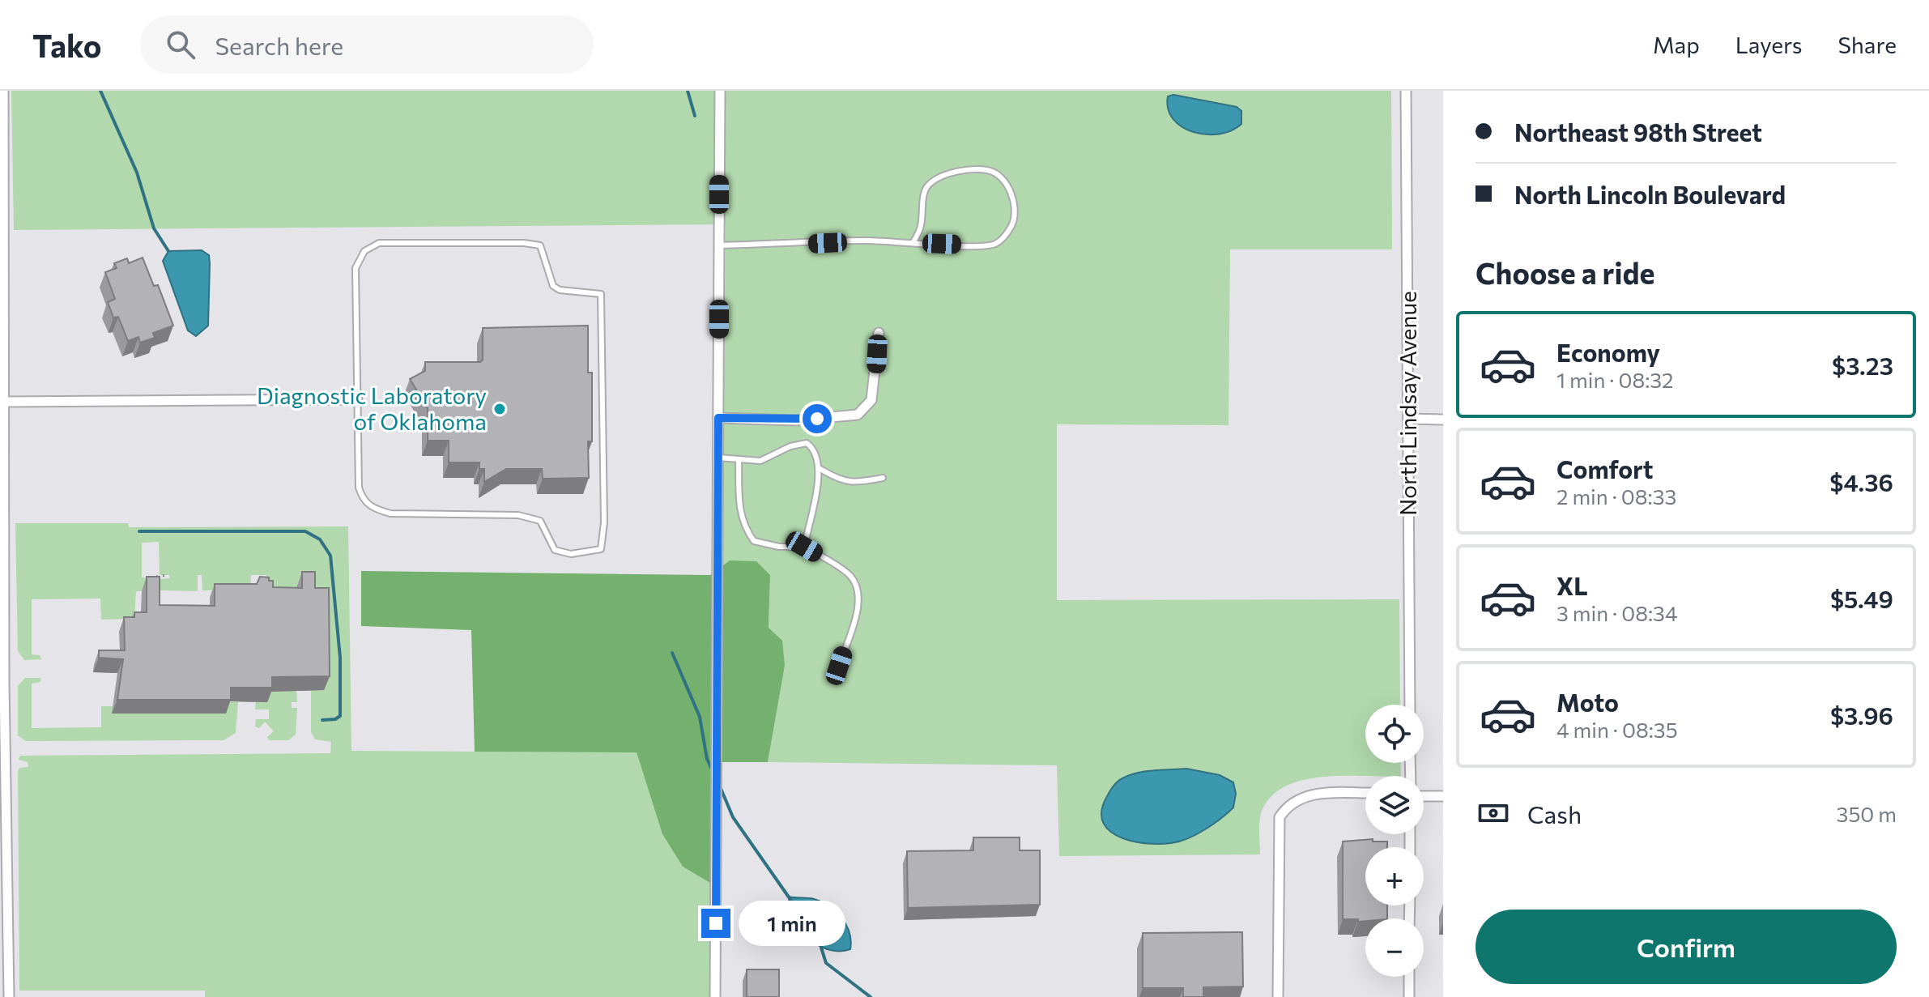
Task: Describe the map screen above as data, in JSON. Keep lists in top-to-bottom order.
{
  "streets": {
    "street": ["North Lindsay Avenue"]
  },
  "places": ["Diagnostic Laboratory of Oklahoma"],
  "page": {
    "header": "Tako",
    "search": "Search here",
    "nav": ["Map", "Layers", "Share"],
    "banner": ["Northeast 98th Street", "North Lincoln Boulevard"],
    "heading": "Choose a ride",
    "list": [
      {
        "name": "Economy",
        "note": "1 min · 08:32",
        "value": "$3.23"
      },
      {
        "name": "Comfort",
        "note": "2 min · 08:33",
        "value": "$4.36"
      },
      {
        "name": "XL",
        "note": "3 min · 08:34",
        "value": "$5.49"
      },
      {
        "name": "Moto",
        "note": "4 min · 08:35",
        "value": "$3.96"
      }
    ],
    "map_buttons": ["+", "−"],
    "pay": ["Cash", "350 m"],
    "buttons": "Confirm",
    "bubble": "1 min"
  }
}
